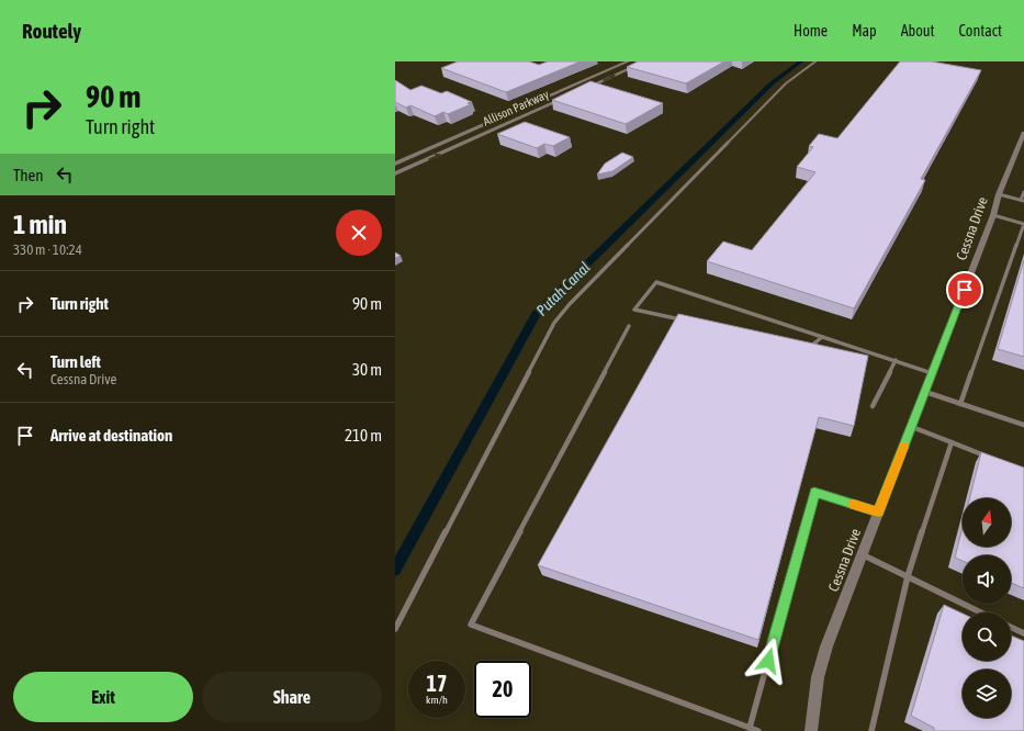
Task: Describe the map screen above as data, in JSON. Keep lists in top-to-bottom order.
{
  "streets": {
    "street": ["Allison Parkway", "Cessna Drive"]
  },
  "water": ["Putah Canal"],
  "north": "top",
  "page": {
    "header": "Routely",
    "nav": [
      "Home",
      "Map",
      "About",
      "Contact"
    ],
    "turn": ["90 m", "Turn right"],
    "then": "Then",
    "heading": ["1 min", "330 m · 10:24"],
    "list": [
      {
        "name": "Turn right",
        "value": "90 m"
      },
      {
        "name": "Turn left",
        "note": "Cessna Drive",
        "value": "30 m"
      },
      {
        "name": "Arrive at destination",
        "value": "210 m"
      }
    ],
    "speed": "17 km/h",
    "limit": "20",
    "buttons": ["Exit", "Share"]
  }
}
